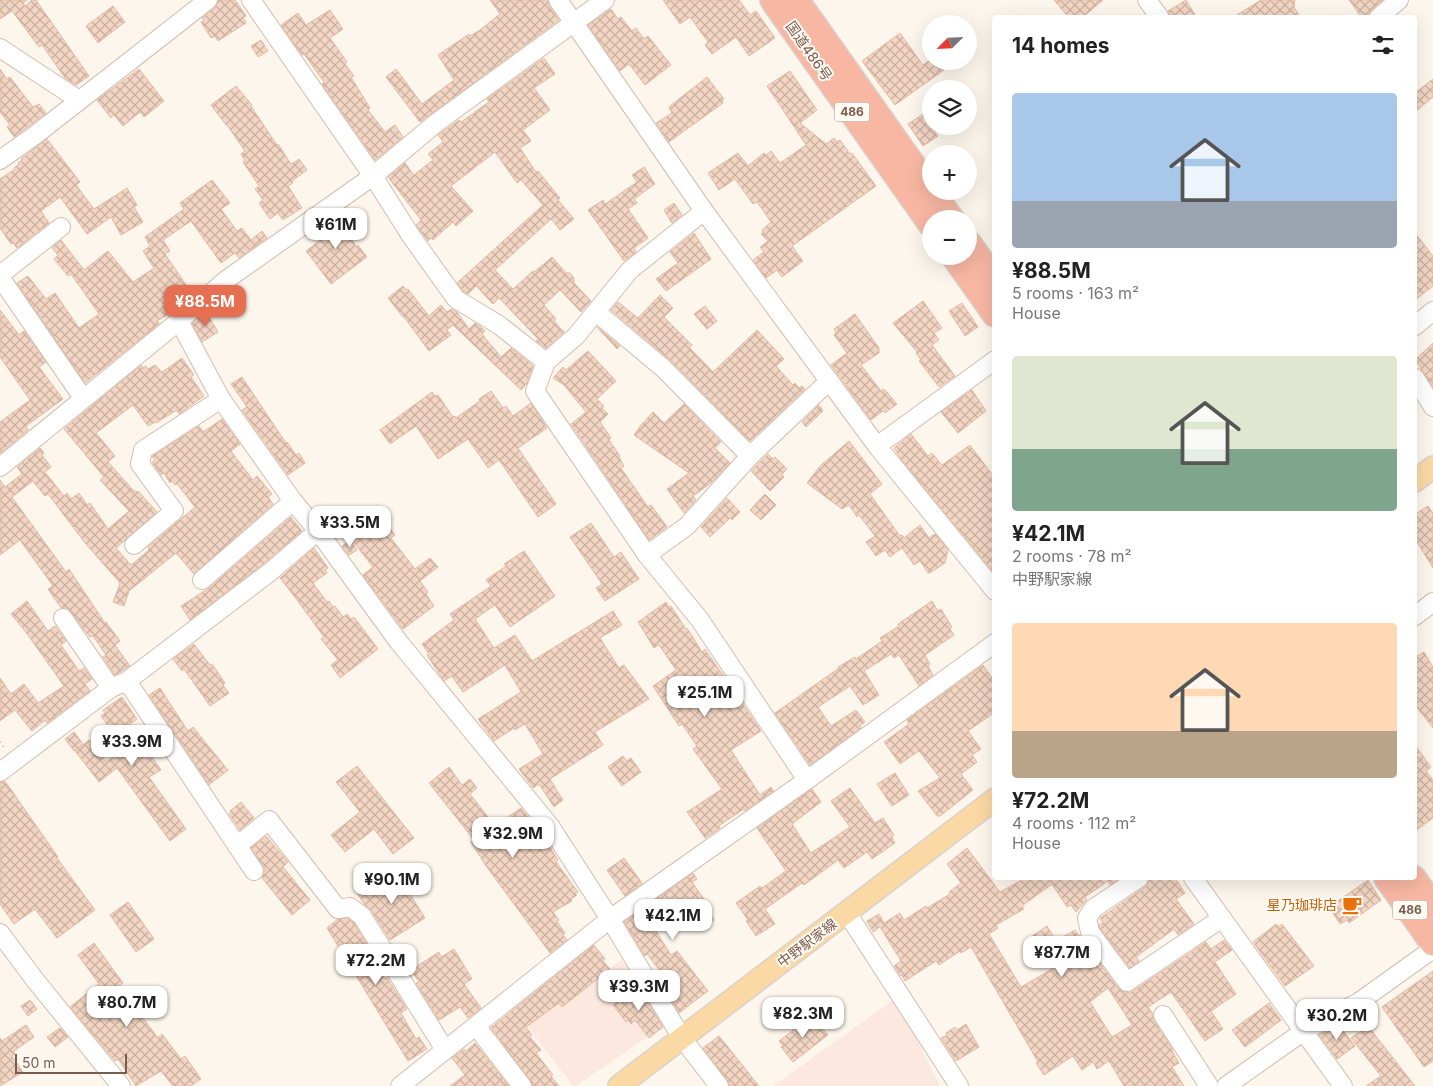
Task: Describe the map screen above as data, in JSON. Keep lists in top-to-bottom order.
{
  "streets": {
    "highway": ["国道486号", "486"],
    "main road": ["中野駅家線"]
  },
  "places": {
    "cafe": ["星乃珈琲店"]
  },
  "scale_bar": "50 m",
  "north": "bottom left",
  "page": {
    "map_buttons": ["+", "−"],
    "heading": "14 homes",
    "list": [
      {
        "name": "¥88.5M",
        "note": "5 rooms · 163 m² · House"
      },
      {
        "name": "¥42.1M",
        "note": "2 rooms · 78 m² · 中野駅家線"
      },
      {
        "name": "¥72.2M",
        "note": "4 rooms · 112 m² · House"
      }
    ],
    "price": [
      "¥61M",
      "¥88.5M",
      "¥33.5M",
      "¥25.1M",
      "¥33.9M",
      "¥32.9M",
      "¥90.1M",
      "¥42.1M",
      "¥87.7M",
      "¥72.2M",
      "¥39.3M",
      "¥80.7M",
      "¥82.3M",
      "¥30.2M"
    ],
    "scale": "50 m"
  }
}
